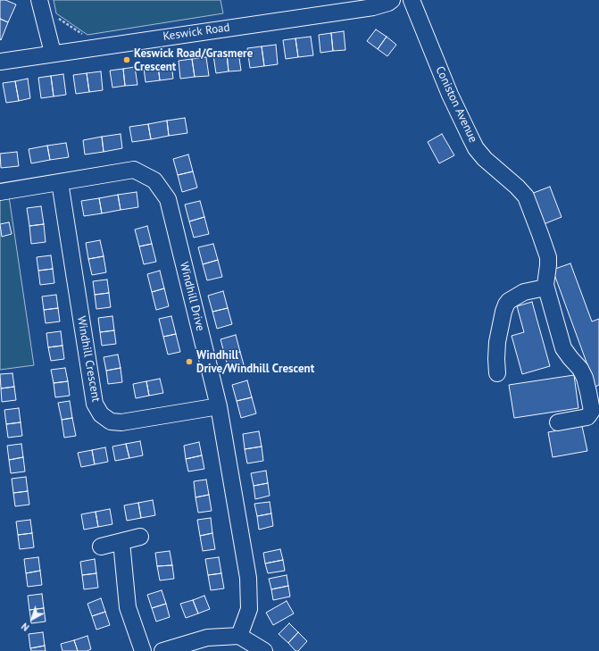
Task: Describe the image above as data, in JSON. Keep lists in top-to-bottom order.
{
  "streets": {
    "street": [
      "Keswick Road",
      "Coniston Avenue",
      "Windhill Drive",
      "Windhill Crescent"
    ]
  },
  "crossings": [
    ["Windhill Drive", "Windhill Crescent"]
  ],
  "places": ["Keswick Road/Grasmere Crescent", "Windhill Drive/Windhill Crescent"],
  "north": "bottom left"
}
